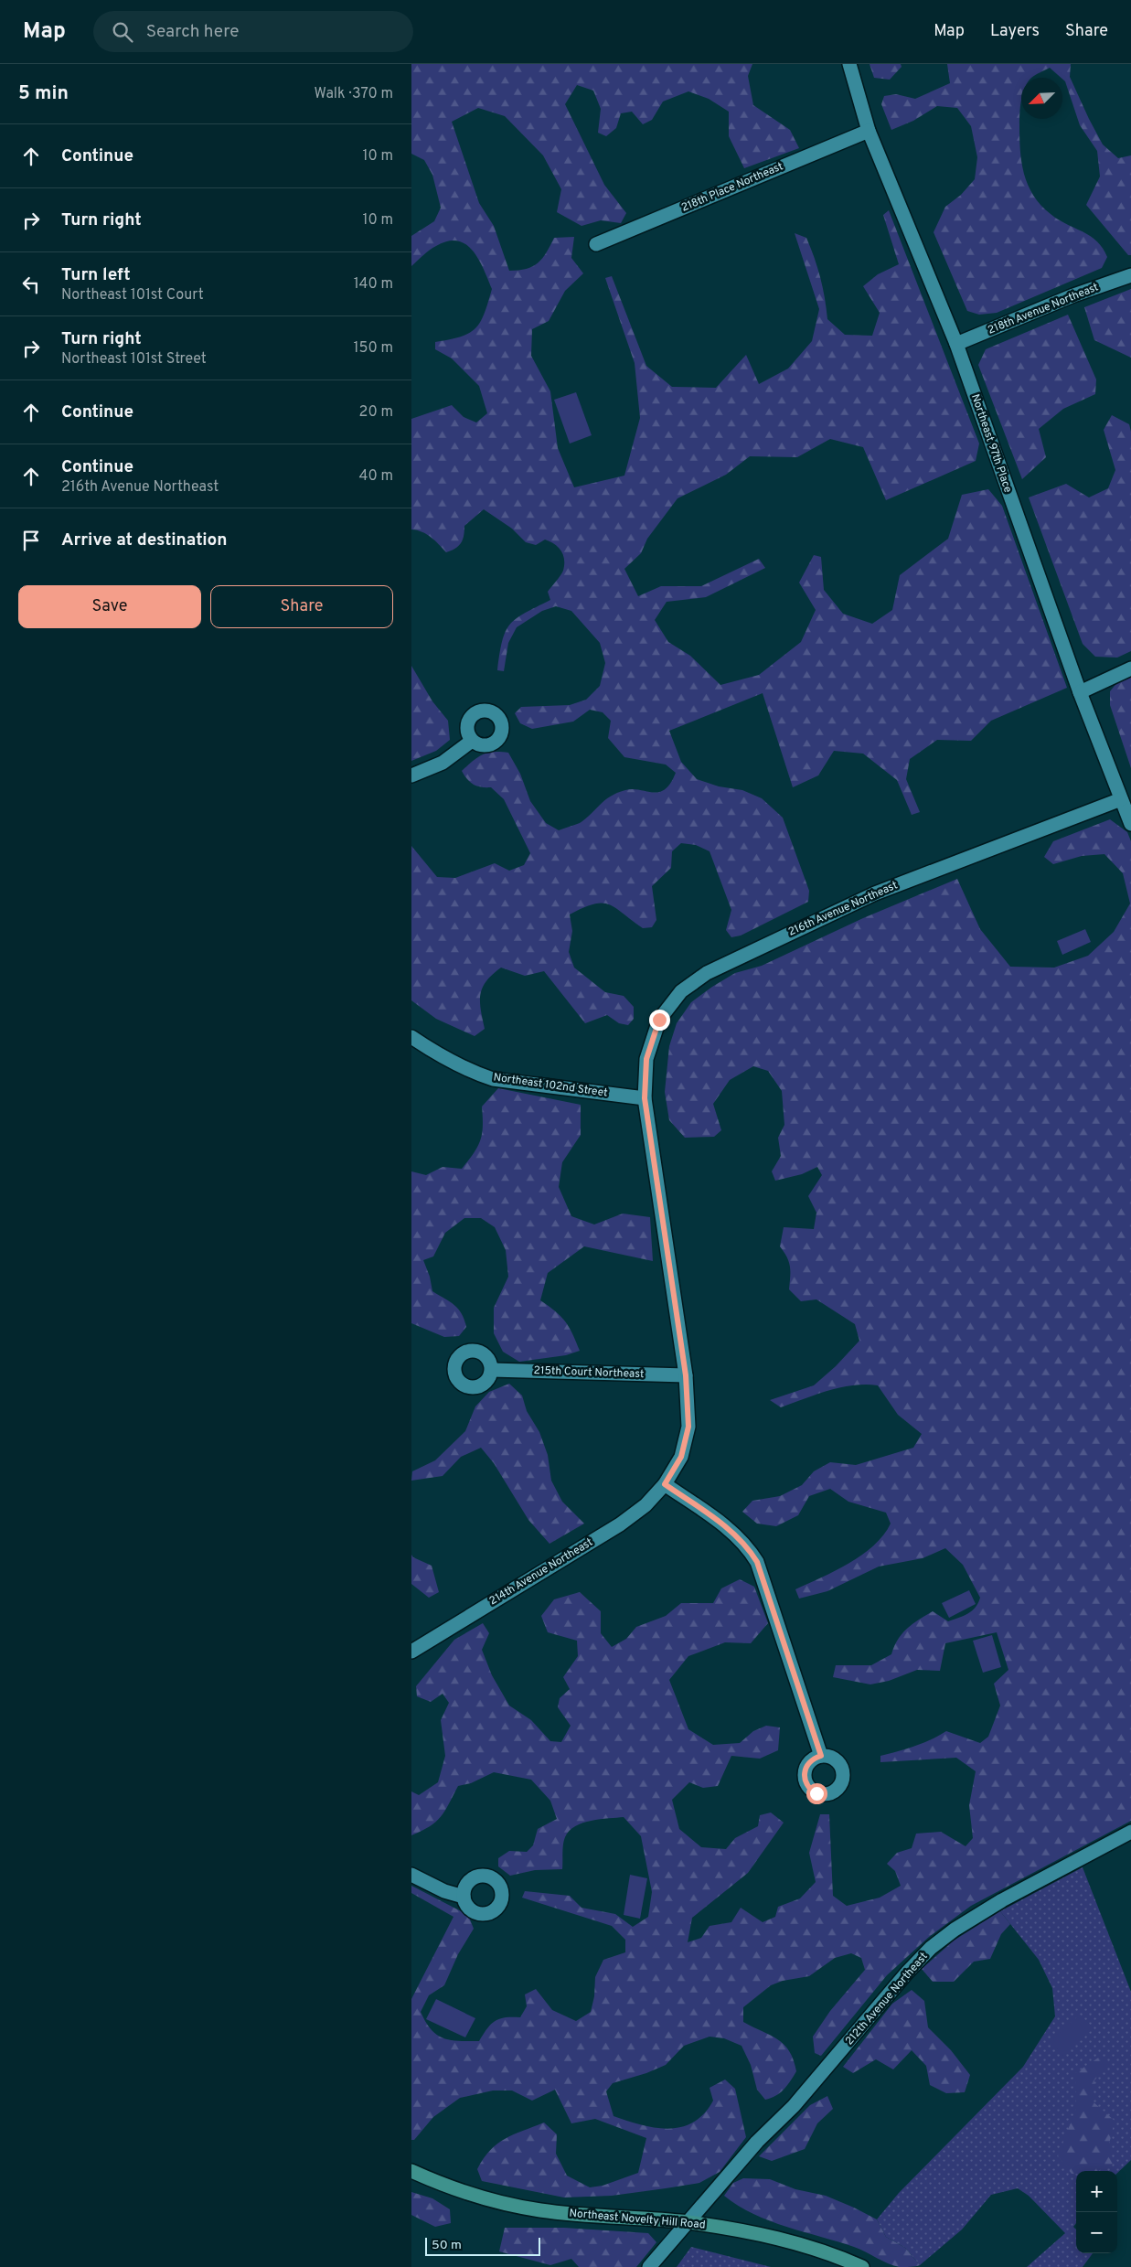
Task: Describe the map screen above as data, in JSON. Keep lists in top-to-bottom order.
{
  "streets": {
    "main road": ["Northeast Novelty Hill Road"],
    "street": [
      "218th Place Northeast",
      "218th Avenue Northeast",
      "Northeast 97th Place",
      "216th Avenue Northeast",
      "Northeast 102nd Street",
      "215th Court Northeast",
      "214th Avenue Northeast",
      "212th Avenue Northeast"
    ]
  },
  "crossings": [
    ["218th Place Northeast", "Northeast 97th Place"],
    ["218th Avenue Northeast", "Northeast 97th Place"],
    ["Northeast 97th Place", "216th Avenue Northeast"],
    ["216th Avenue Northeast", "Northeast 102nd Street"],
    ["216th Avenue Northeast", "215th Court Northeast"],
    ["216th Avenue Northeast", "214th Avenue Northeast"],
    ["215th Court Northeast", "214th Avenue Northeast"],
    ["212th Avenue Northeast", "Northeast Novelty Hill Road"]
  ],
  "scale_bar": "50 m",
  "north": "bottom left",
  "page": {
    "header": "Map",
    "search": "Search here",
    "nav": ["Map", "Layers", "Share"],
    "heading": ["5 min", "Walk · 370 m"],
    "list": [
      ["Continue", "10 m"],
      ["Turn right", "10 m"],
      ["Turn left", "Northeast 101st Court", "140 m"],
      ["Turn right", "Northeast 101st Street", "150 m"],
      ["Continue", "20 m"],
      ["Continue", "216th Avenue Northeast", "40 m"],
      "Arrive at destination"
    ],
    "buttons": ["Save", "Share"],
    "map_buttons": ["+", "−"],
    "scale": "50 m"
  }
}
